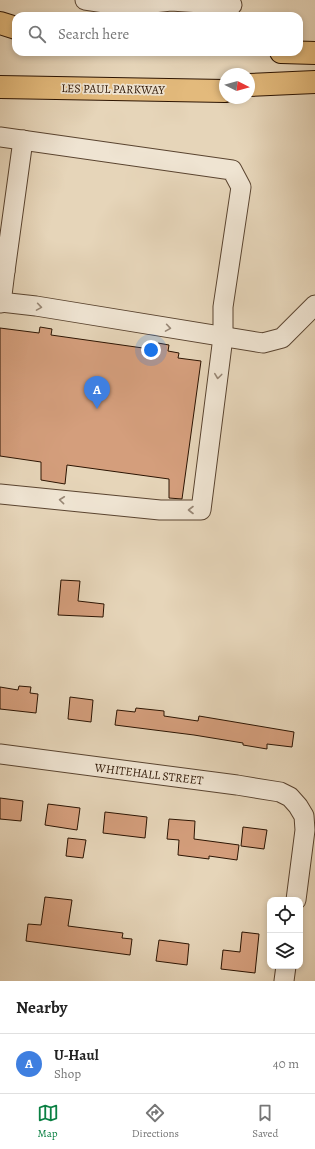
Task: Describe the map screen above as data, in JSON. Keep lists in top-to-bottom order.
{
  "streets": {
    "main road": ["LES PAUL PARKWAY"],
    "street": ["WHITEHALL STREET"]
  },
  "north": "right",
  "page": {
    "search": "Search here",
    "pins": "A",
    "heading": "Nearby",
    "list": [
      {
        "mark": "A",
        "name": "U-Haul",
        "note": "Shop",
        "value": "40 m"
      }
    ],
    "nav": ["Map", "Directions", "Saved"]
  }
}
